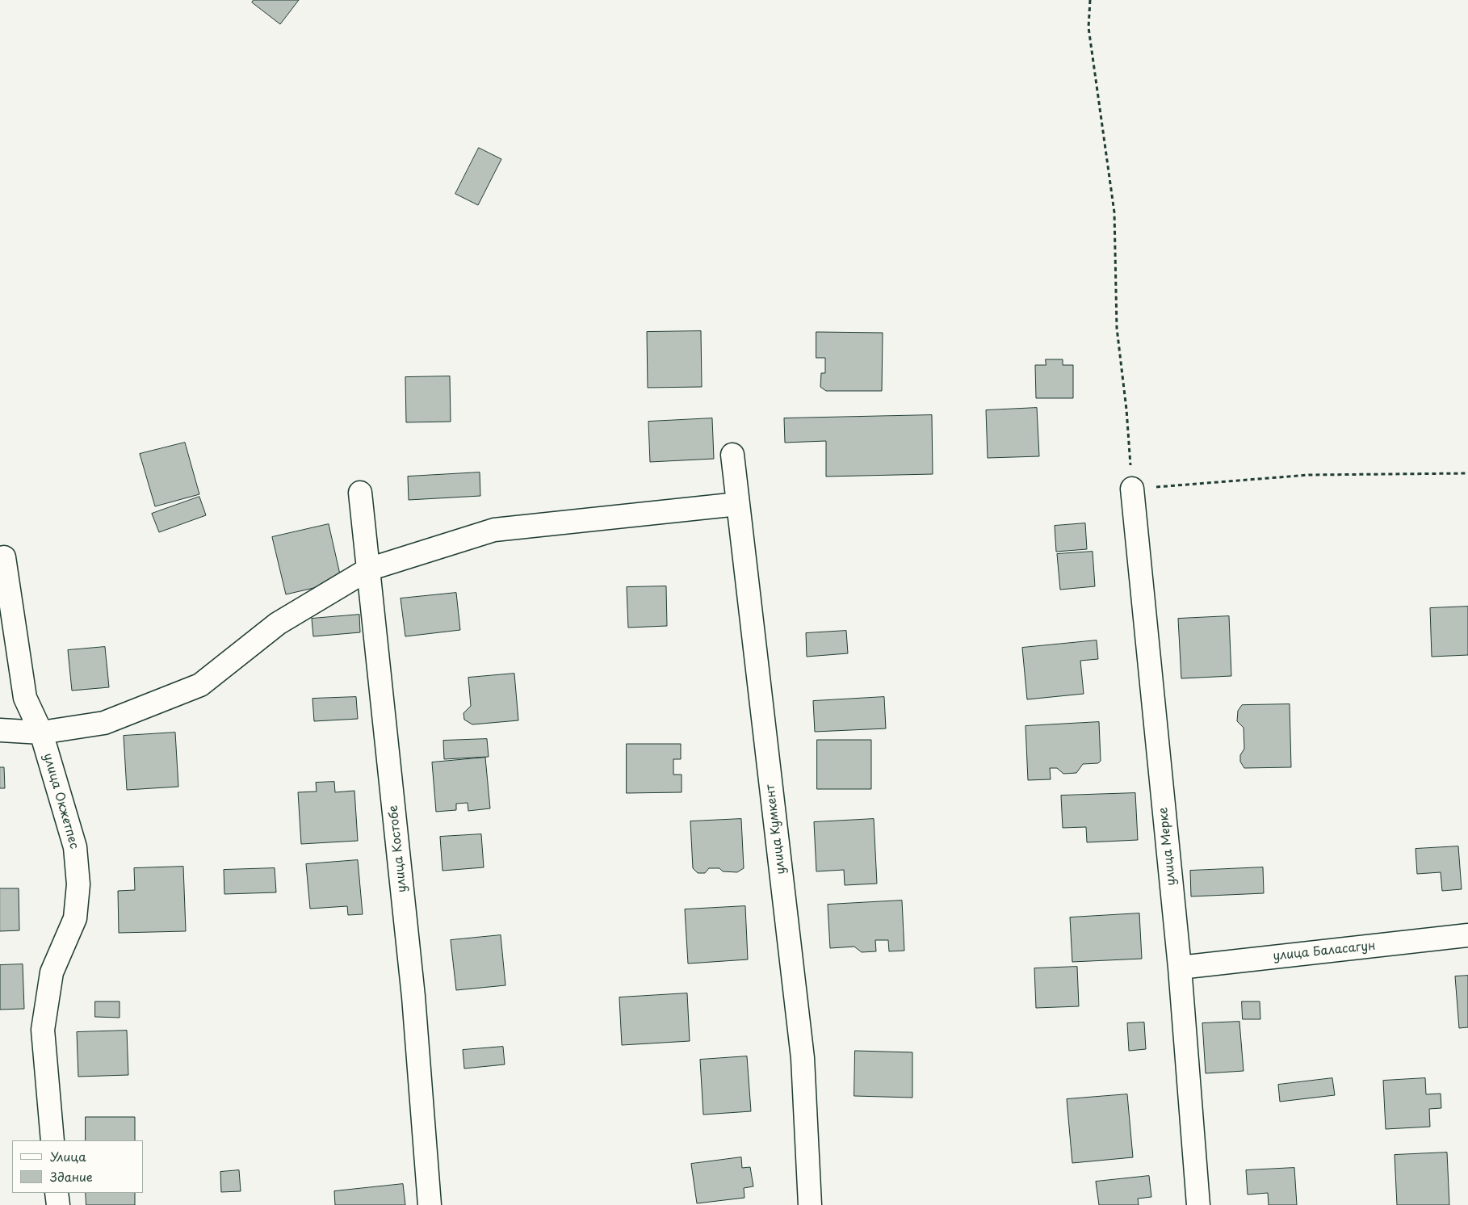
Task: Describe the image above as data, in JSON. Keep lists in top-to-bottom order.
{
  "streets": {
    "street": [
      "улица Окжетпес",
      "улица Кумкент",
      "улица Мерке",
      "улица Костобе",
      "улица Баласагун"
    ]
  },
  "crossings": [
    ["улица Мерке", "улица Баласагун"]
  ],
  "legend": ["Улица", "Здание"]
}
